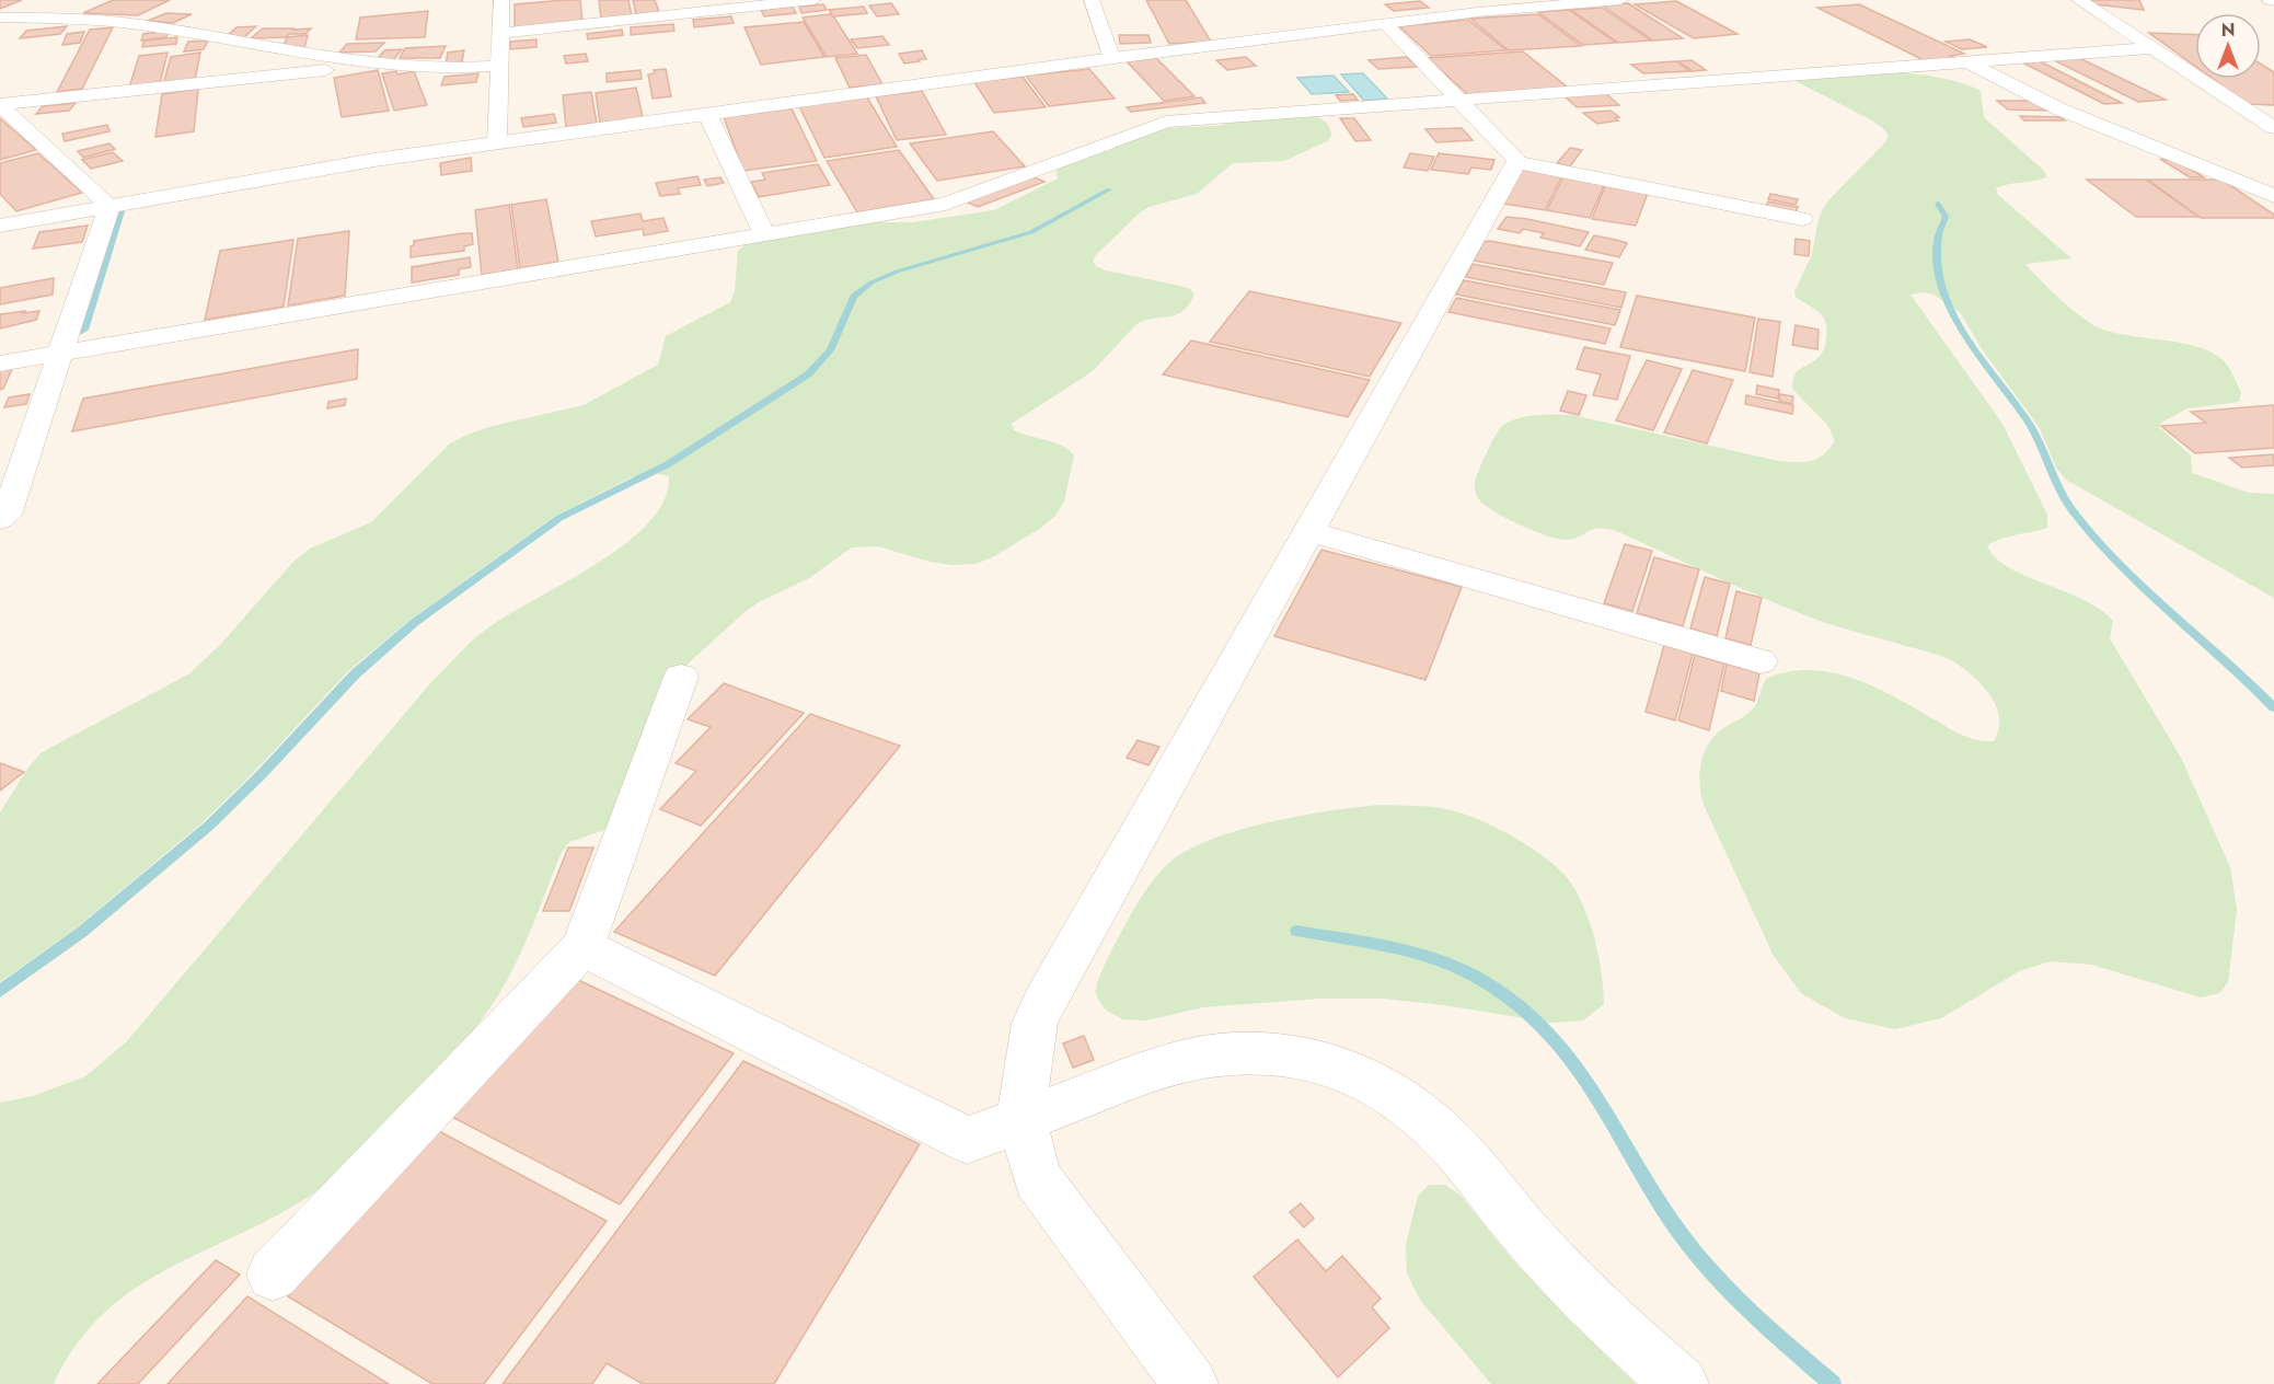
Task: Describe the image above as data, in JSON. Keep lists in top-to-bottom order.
{
  "north": "top"
}
